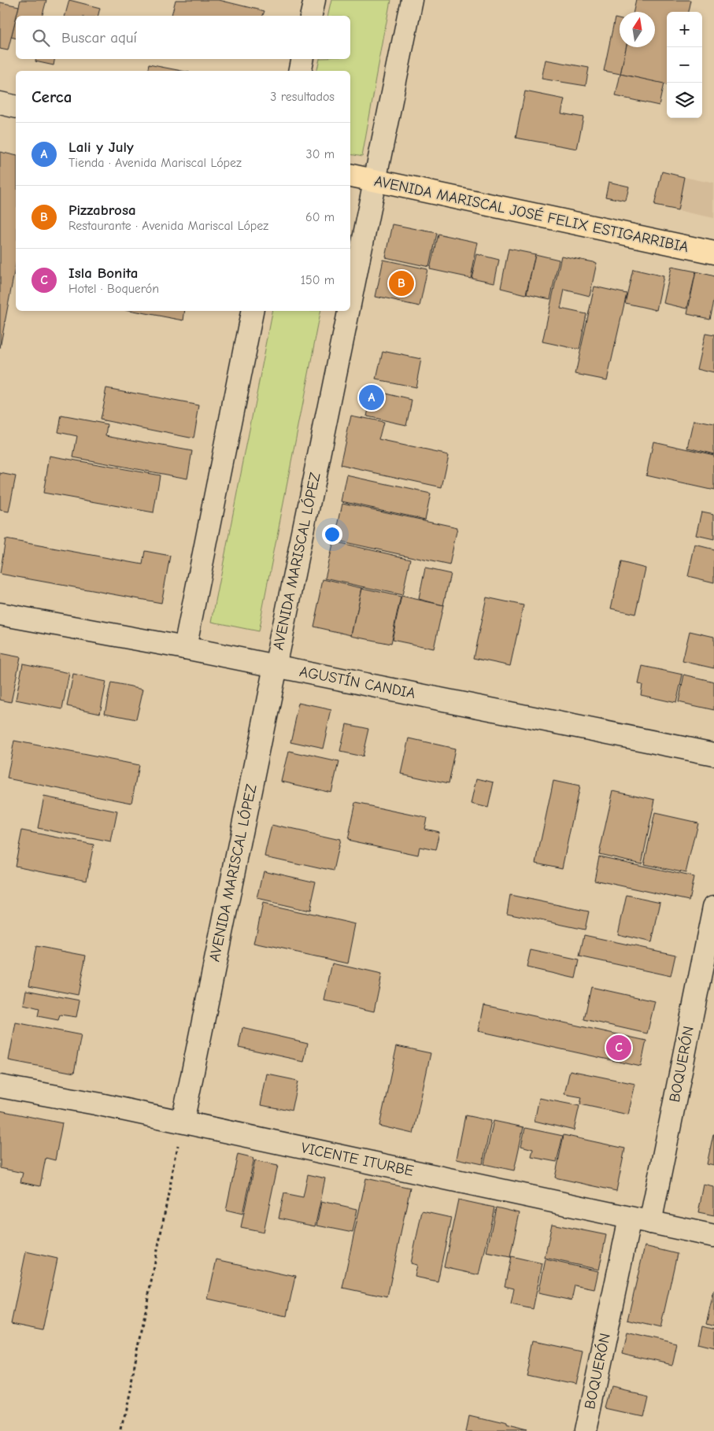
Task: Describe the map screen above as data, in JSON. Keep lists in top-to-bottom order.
{
  "streets": {
    "main road": ["AVENIDA MARISCAL JOSÉ FELIX ESTIGARRIBIA"],
    "street": [
      "AVENIDA MARISCAL LÓPEZ",
      "AGUSTÍN CANDIA",
      "BOQUERÓN",
      "VICENTE ITURBE"
    ]
  },
  "crossings": [
    ["AVENIDA MARISCAL JOSÉ FELIX ESTIGARRIBIA", "AVENIDA MARISCAL LÓPEZ"],
    ["AVENIDA MARISCAL LÓPEZ", "AGUSTÍN CANDIA"],
    ["AVENIDA MARISCAL LÓPEZ", "VICENTE ITURBE"],
    ["BOQUERÓN", "VICENTE ITURBE"]
  ],
  "north": "top",
  "page": {
    "map_buttons": ["+", "−"],
    "search": "Buscar aquí",
    "heading": ["Cerca", "3 resultados"],
    "list": [
      {
        "mark": "A",
        "name": "Lali y July",
        "note": "Tienda · Avenida Mariscal López",
        "value": "30 m"
      },
      {
        "mark": "B",
        "name": "Pizzabrosa",
        "note": "Restaurante · Avenida Mariscal López",
        "value": "60 m"
      },
      {
        "mark": "C",
        "name": "Isla Bonita",
        "note": "Hotel · Boquerón",
        "value": "150 m"
      }
    ],
    "pins": ["B", "A", "C"]
  }
}
